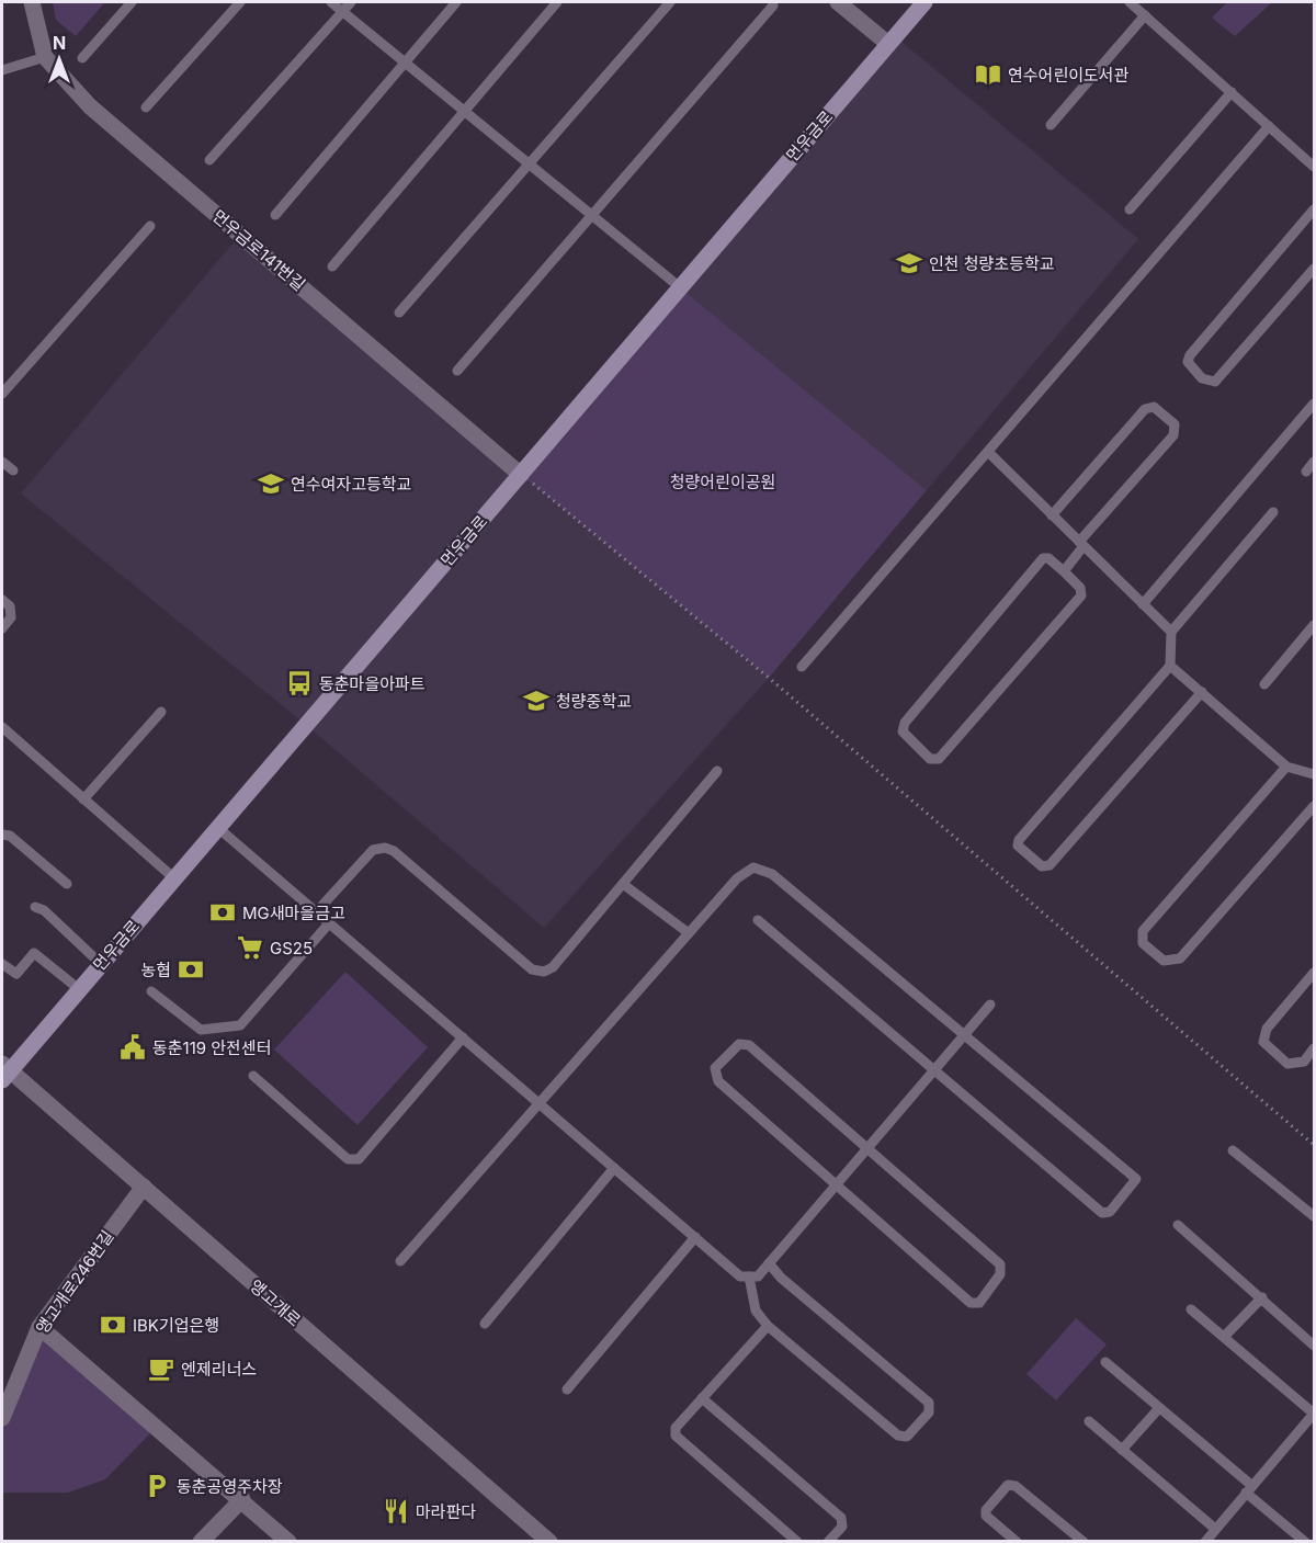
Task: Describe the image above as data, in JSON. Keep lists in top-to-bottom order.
{
  "streets": {
    "main road": ["먼우금로"],
    "street": ["먼우금로141번길", "앵고개로246번길", "앵고개로"]
  },
  "crossings": [
    ["먼우금로", "먼우금로141번길"],
    ["먼우금로", "앵고개로"],
    ["앵고개로246번길", "앵고개로"]
  ],
  "parks": ["청량어린이공원"],
  "places": {
    "library": ["연수어린이도서관"],
    "school or university": ["인천 청량초등학교", "연수여자고등학교", "청량중학교"],
    "bus stop": ["동춘마을아파트"],
    "bank": ["MG새마을금고", "농협", "IBK기업은행"],
    "supermarket": ["GS25"],
    "public building": ["동춘119 안전센터"],
    "cafe": ["엔제리너스"],
    "parking": ["동춘공영주차장"],
    "restaurant": ["마라판다"]
  },
  "north": "top"
}
